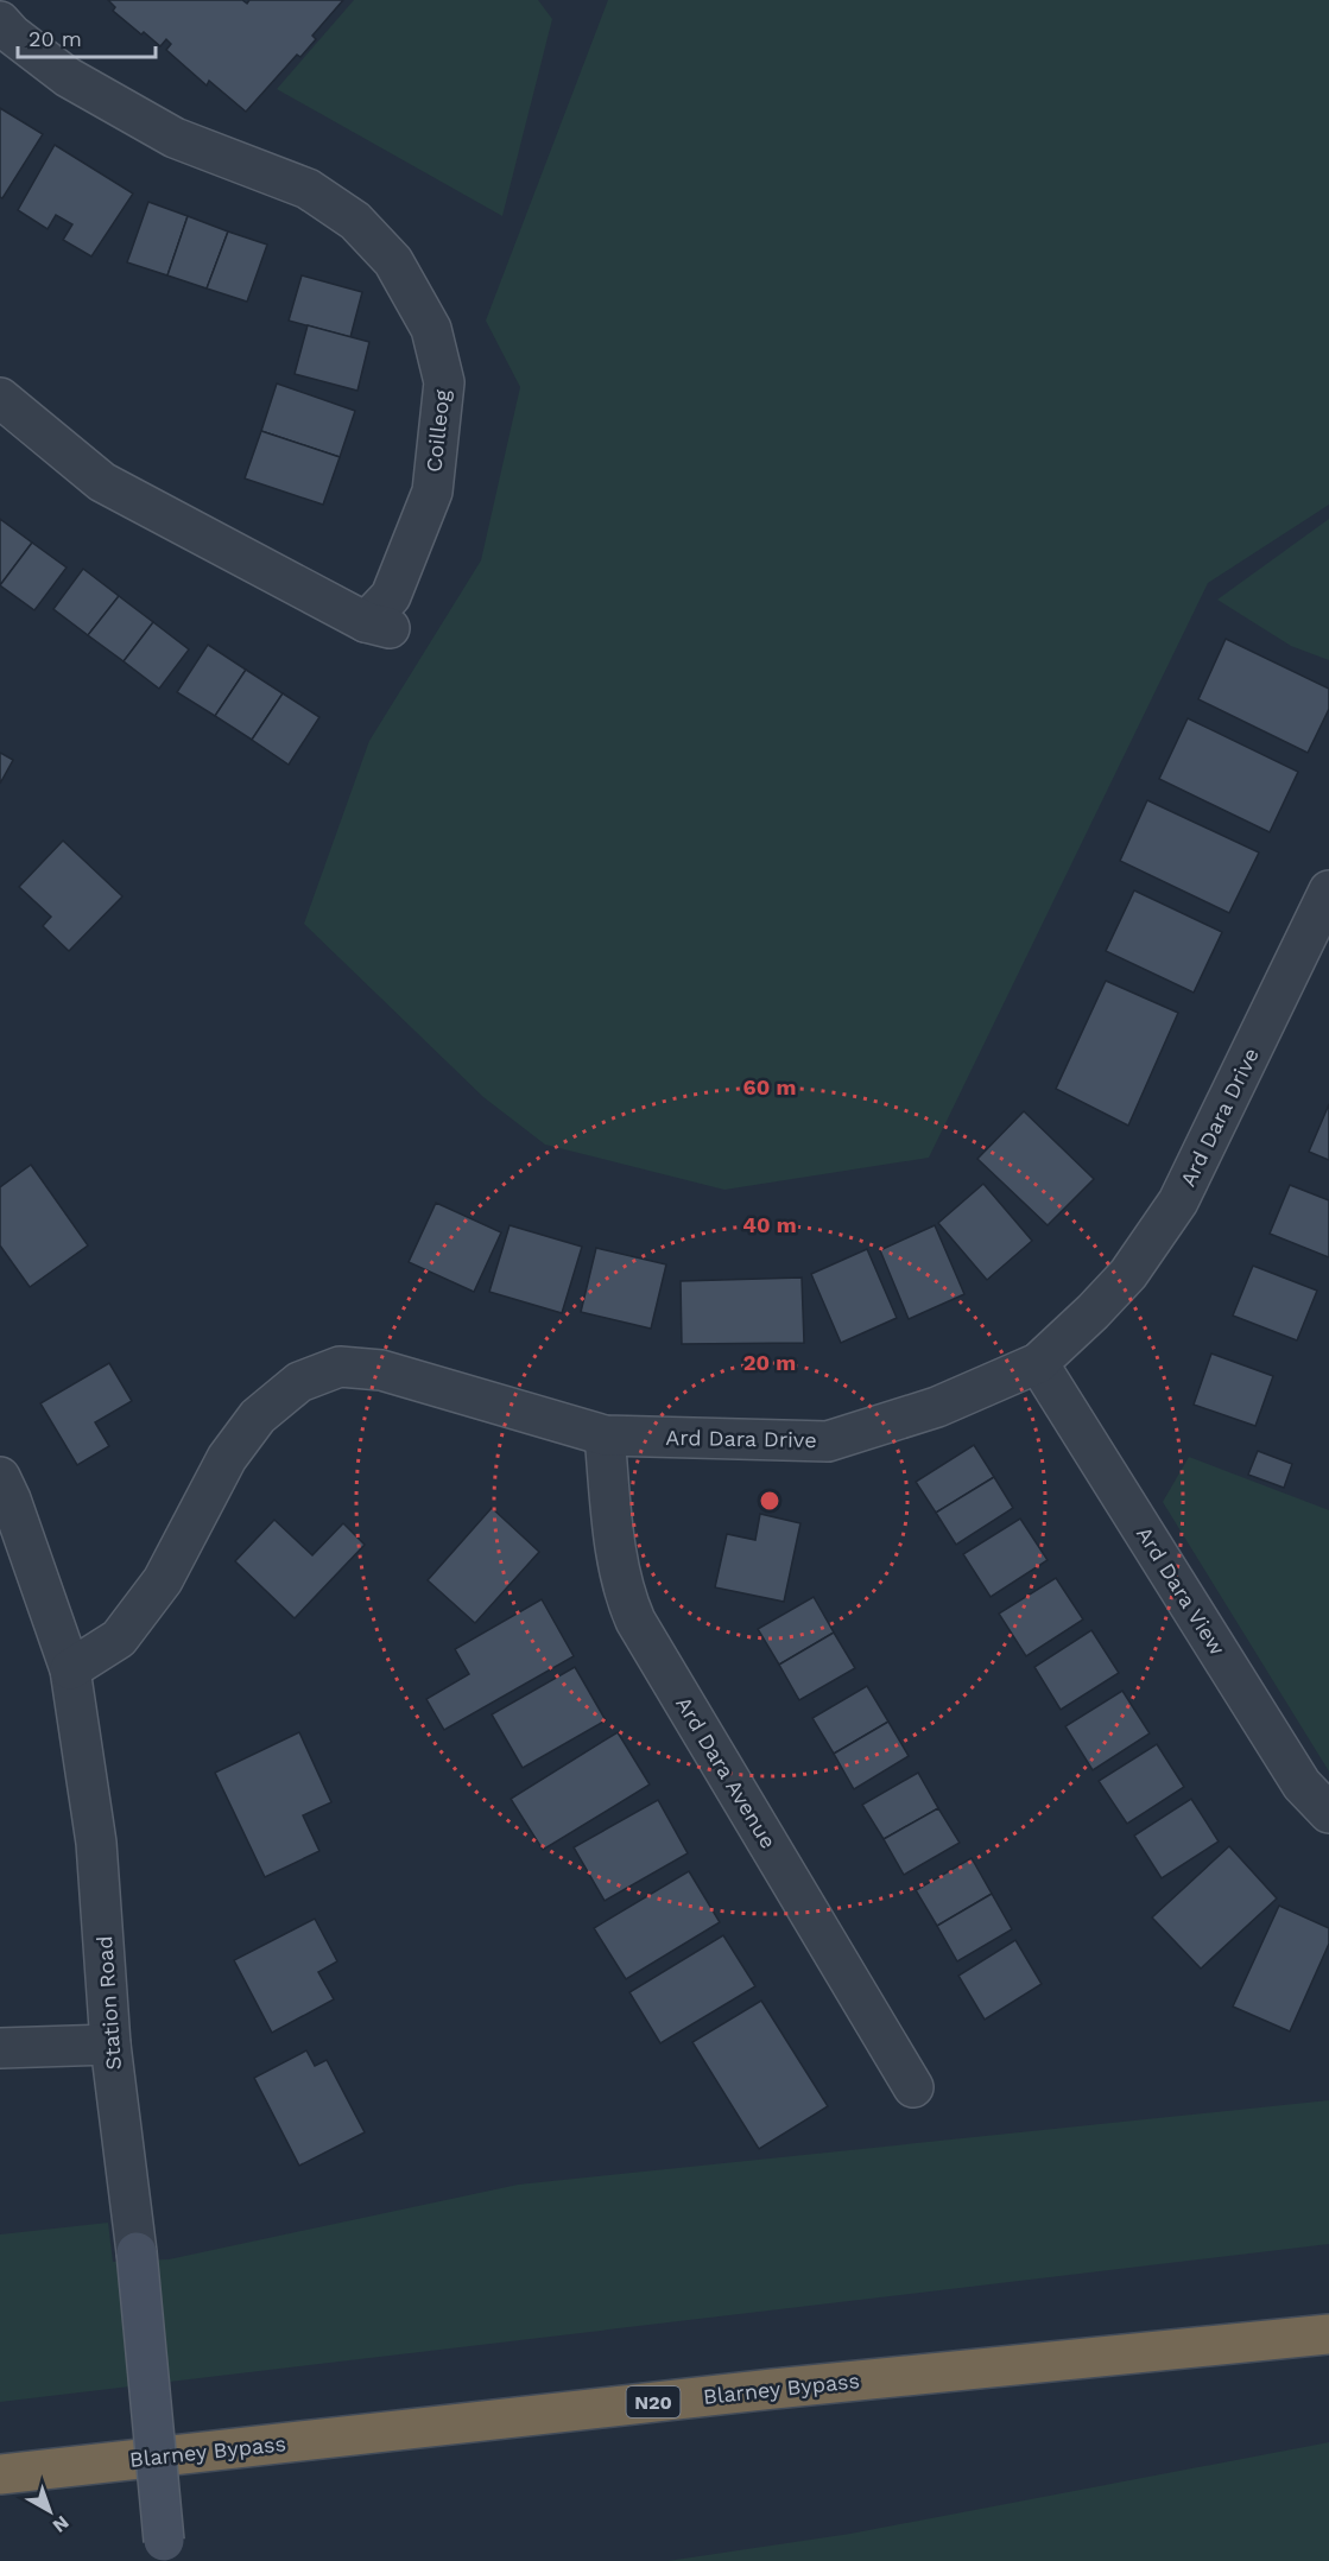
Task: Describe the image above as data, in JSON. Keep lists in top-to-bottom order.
{
  "streets": {
    "highway": ["Blarney Bypass", "N20"],
    "street": [
      "Coilleog",
      "Ard Dara Drive",
      "Ard Dara View",
      "Ard Dara Avenue",
      "Station Road"
    ]
  },
  "crossings": [
    ["Ard Dara Drive", "Ard Dara View"],
    ["Ard Dara Drive", "Ard Dara Avenue"],
    ["Ard Dara Drive", "Station Road"]
  ],
  "scale_bar": "20 m",
  "north": "bottom right",
  "rings": ["60 m", "40 m", "20 m"]
}
